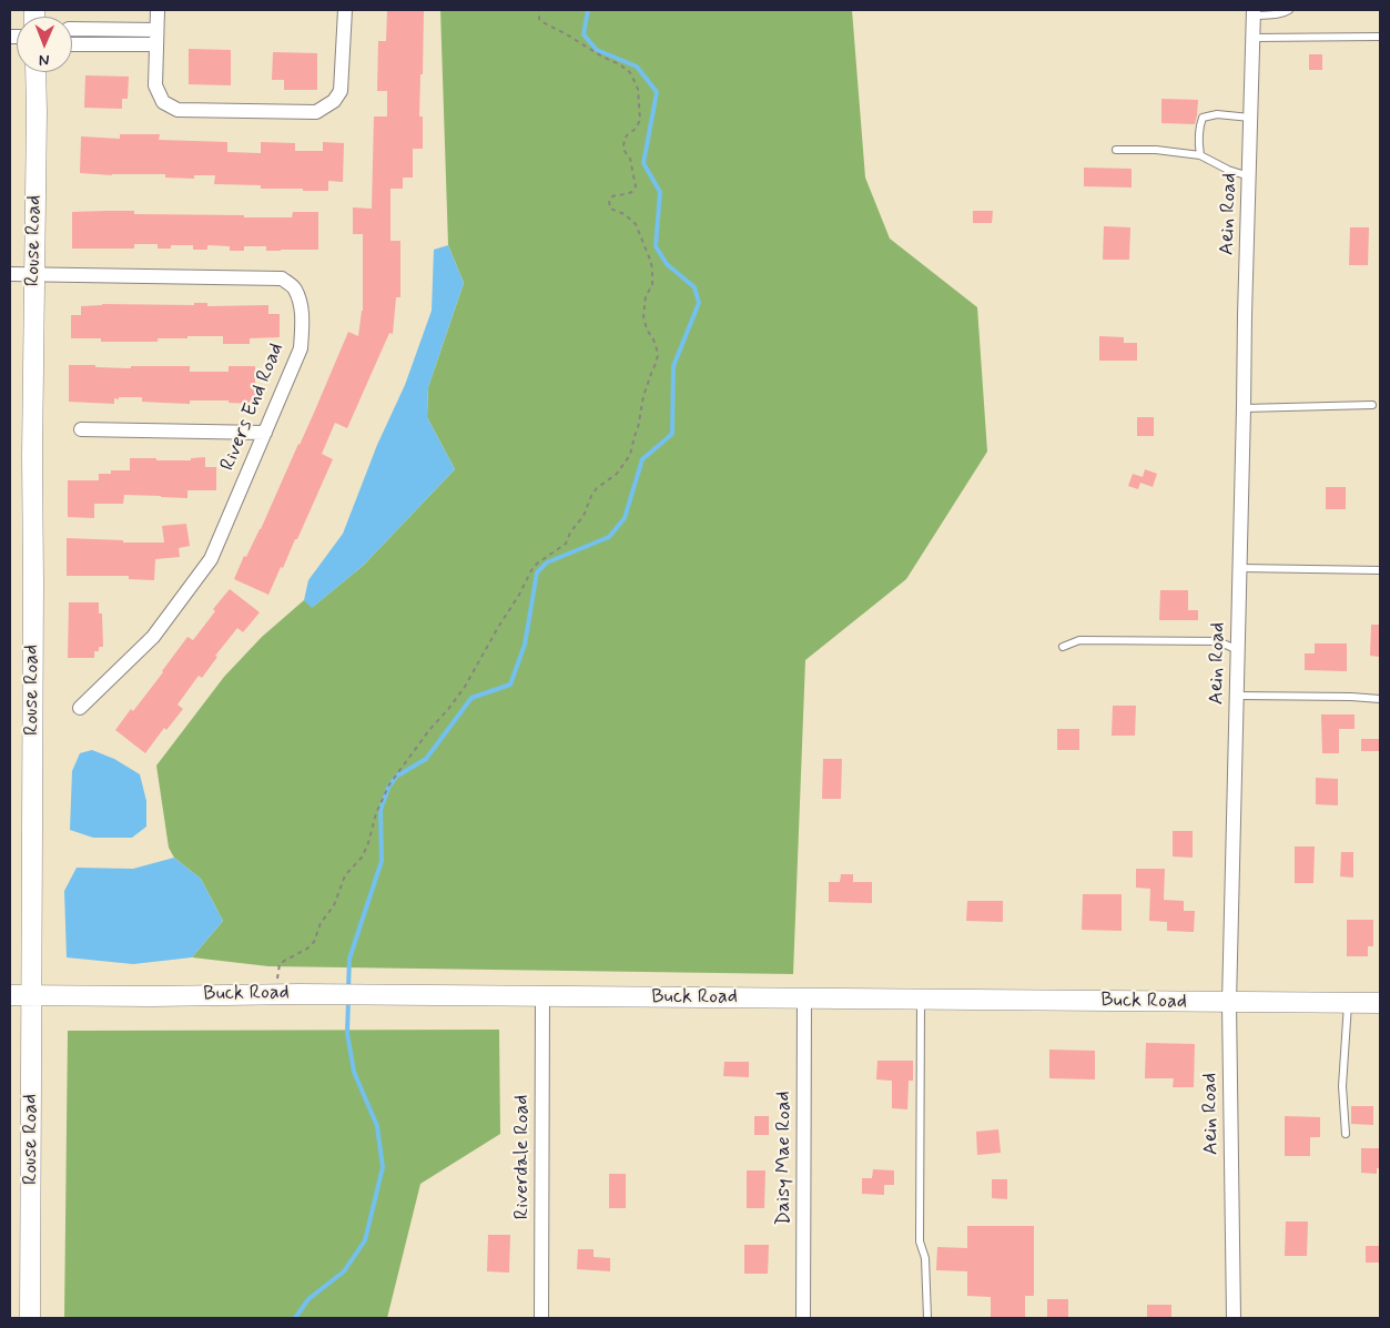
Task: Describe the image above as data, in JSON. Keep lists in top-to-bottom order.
{
  "streets": {
    "street": [
      "Aein Road",
      "Rouse Road",
      "Rivers End Road",
      "Buck Road",
      "Riverdale Road",
      "Daisy Mae Road"
    ]
  },
  "crossings": [
    ["Aein Road", "Buck Road"],
    ["Rouse Road", "Rivers End Road"],
    ["Rouse Road", "Buck Road"],
    ["Buck Road", "Riverdale Road"],
    ["Buck Road", "Daisy Mae Road"]
  ],
  "north": "bottom"
}
